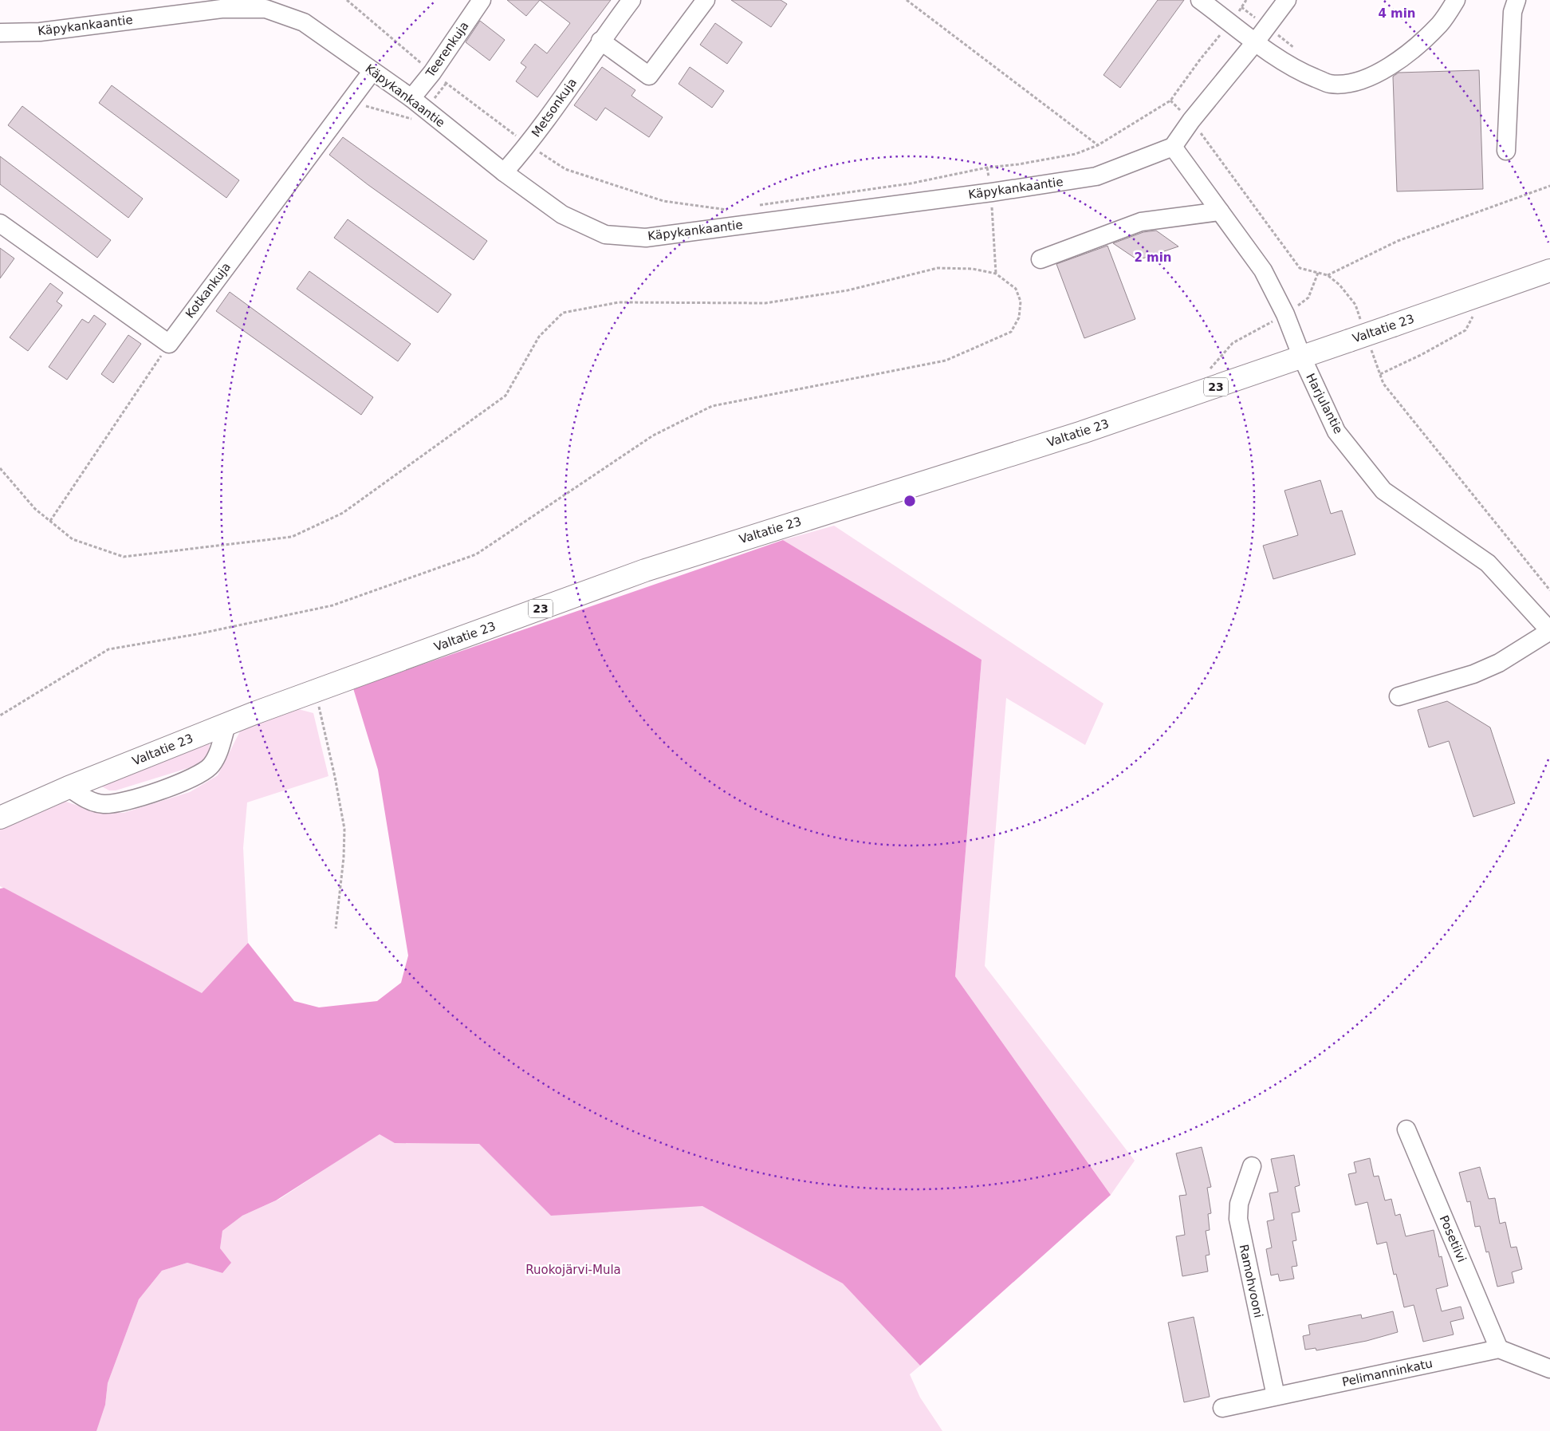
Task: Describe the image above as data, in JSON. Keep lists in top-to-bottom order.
{
  "streets": {
    "highway": ["Valtatie 23", "23"],
    "street": [
      "Käpykankaantie",
      "Teerenkuja",
      "Metsonkuja",
      "Kotkankuja",
      "Harjulantie",
      "Posetiivi",
      "Ramohvooni",
      "Pelimanninkatu"
    ]
  },
  "crossings": [
    ["Käpykankaantie", "Teerenkuja"],
    ["Käpykankaantie", "Metsonkuja"],
    ["Käpykankaantie", "Kotkankuja"],
    ["Käpykankaantie", "Harjulantie"],
    ["Valtatie 23", "Harjulantie"],
    ["Posetiivi", "Pelimanninkatu"],
    ["Ramohvooni", "Pelimanninkatu"]
  ],
  "parks": ["Ruokojärvi-Mula"],
  "rings": ["4 min", "2 min"]
}
